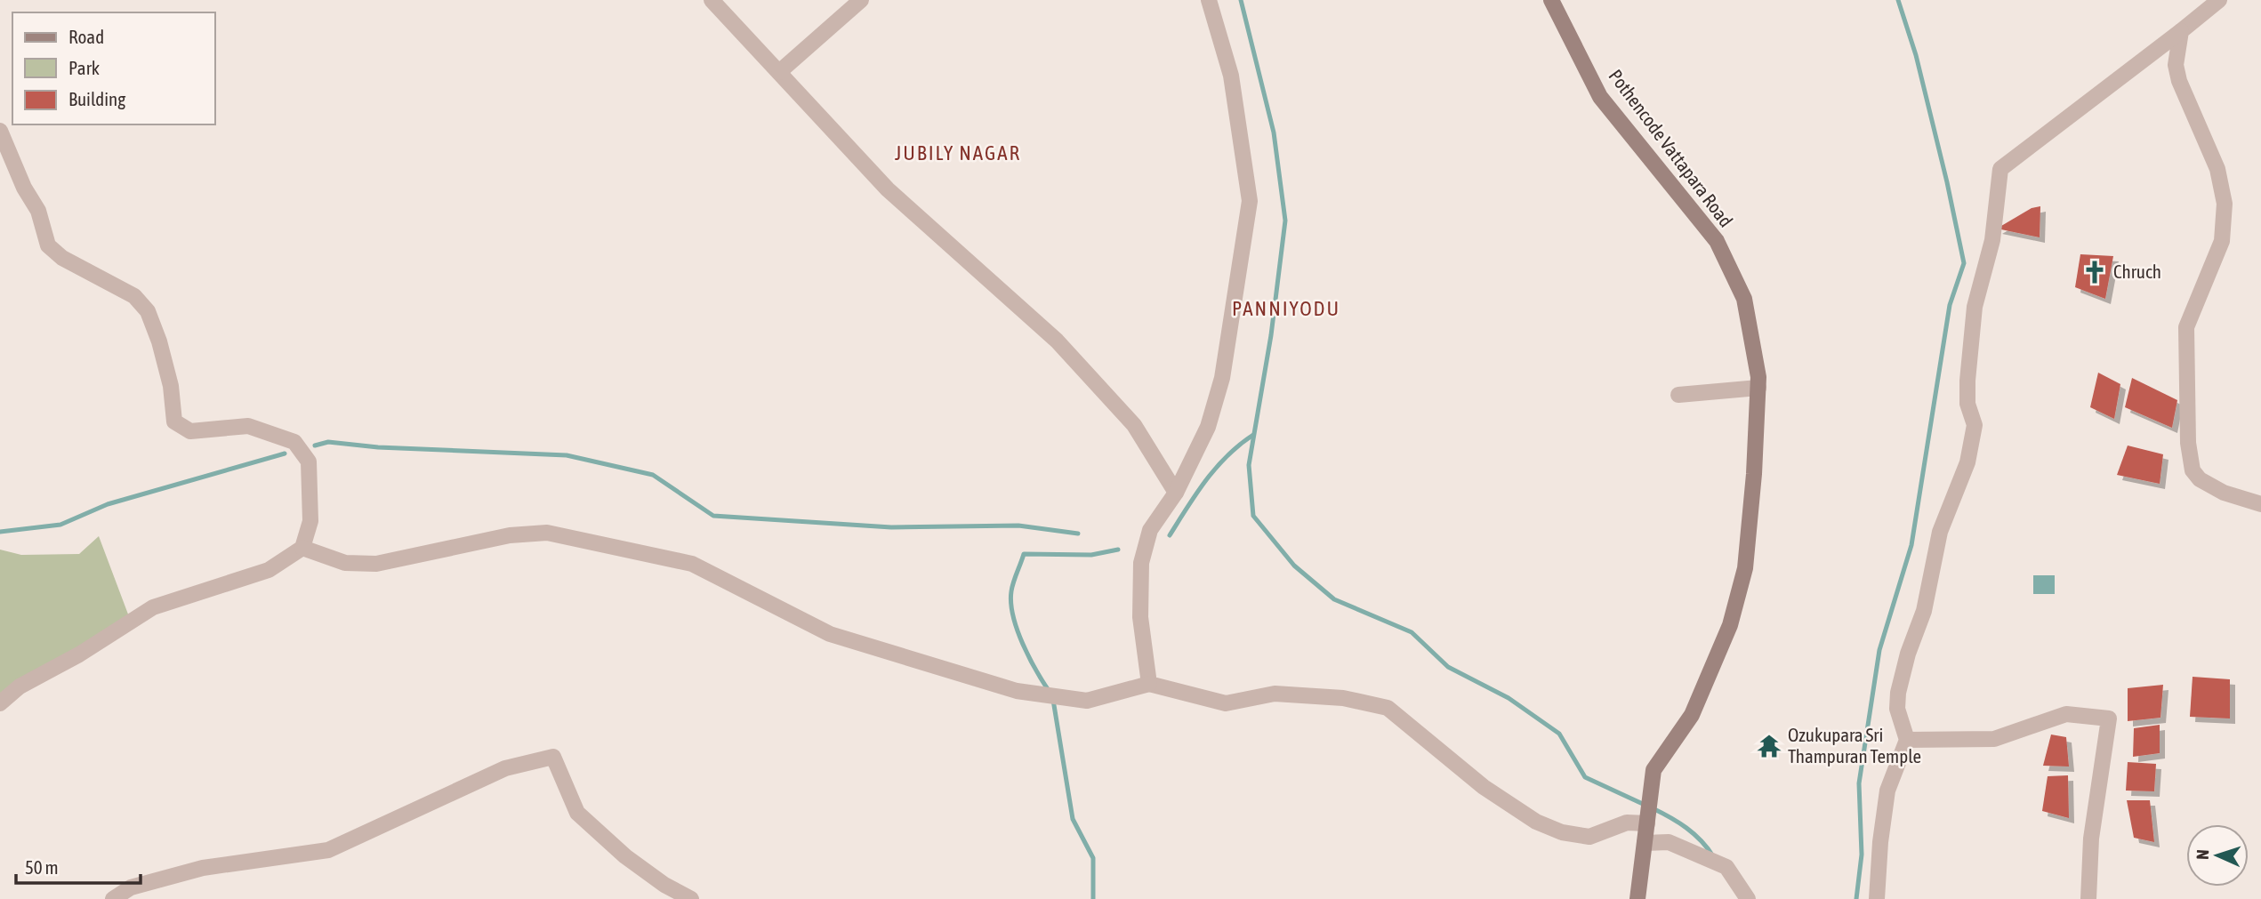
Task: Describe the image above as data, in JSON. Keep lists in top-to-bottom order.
{
  "streets": {
    "main road": ["Pothencode Vattapara Road"]
  },
  "districts": ["JUBILY NAGAR", "PANNIYODU"],
  "places": {
    "church": ["Chruch"],
    "temple": ["Ozukupara Sri Thampuran Temple"]
  },
  "legend": ["Road", "Park", "Building"],
  "scale_bar": "50 m",
  "north": "left"
}
